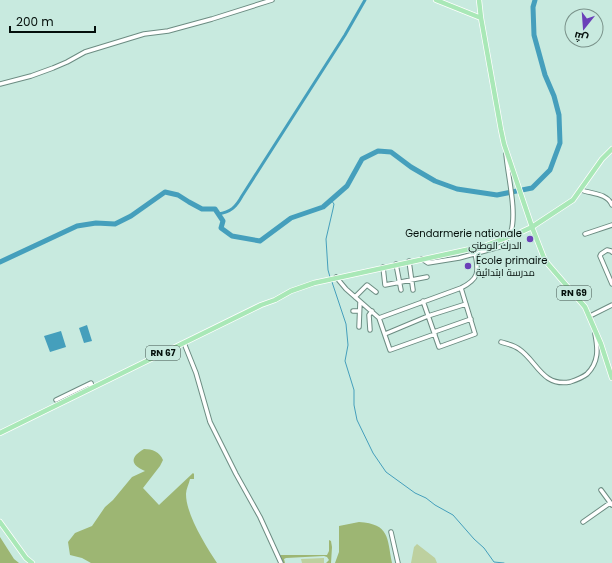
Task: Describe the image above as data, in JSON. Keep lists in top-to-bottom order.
{
  "streets": {
    "main road": ["RN 69", "RN 67"]
  },
  "crossings": [
    ["RN 69", "RN 67"]
  ],
  "places": ["Gendarmerie nationale الدرك الوطني", "École primaire مدرسة ابتدائية"],
  "scale_bar": "200 m",
  "north": "bottom"
}
